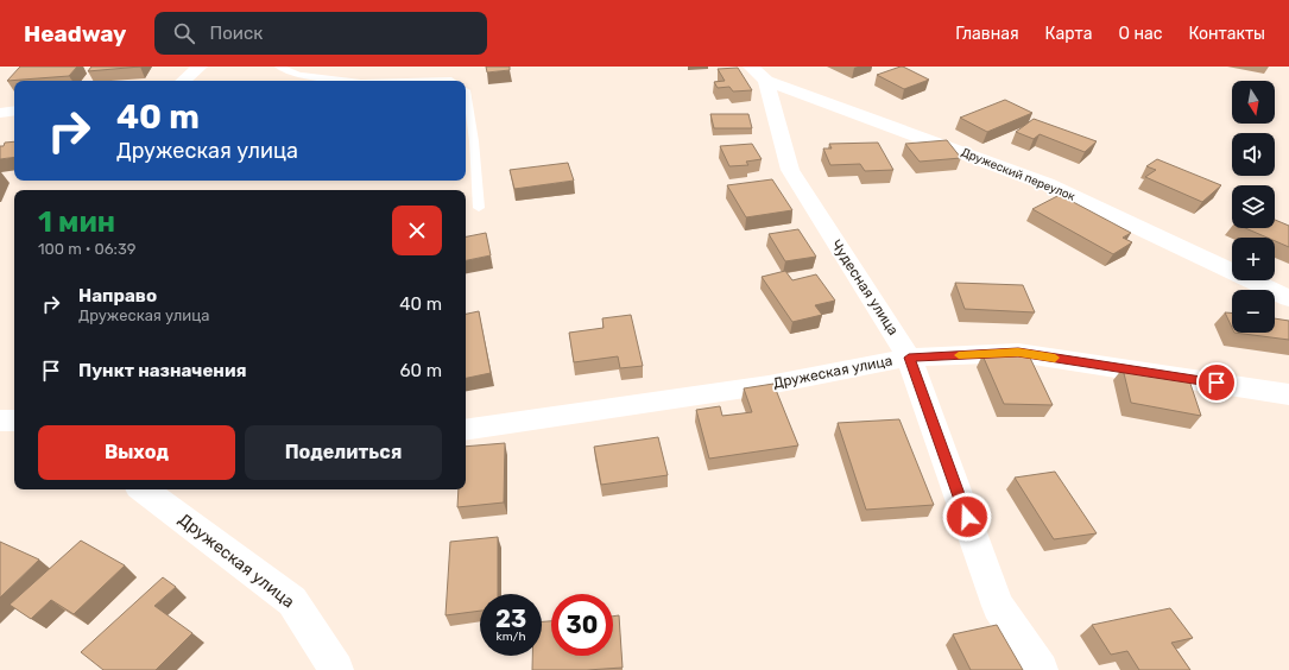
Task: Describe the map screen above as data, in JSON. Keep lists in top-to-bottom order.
{
  "streets": {
    "street": ["Дружеский переулок", "Чудесная улица", "Дружеская улица"]
  },
  "crossings": [
    ["Дружеский переулок", "Чудесная улица"],
    ["Чудесная улица", "Дружеская улица"]
  ],
  "north": "bottom",
  "page": {
    "header": "Headway",
    "search": "Поиск",
    "nav": [
      "Главная",
      "Карта",
      "О нас",
      "Контакты"
    ],
    "map_buttons": ["+", "−"],
    "turn": ["40 m", "Дружеская улица"],
    "heading": ["1 мин", "100 m · 06:39"],
    "list": [
      {
        "name": "Направо",
        "note": "Дружеская улица",
        "value": "40 m"
      },
      {
        "name": "Пункт назначения",
        "value": "60 m"
      }
    ],
    "buttons": ["Выход", "Поделиться"],
    "speed": "23 km/h",
    "limit": "30"
  }
}
